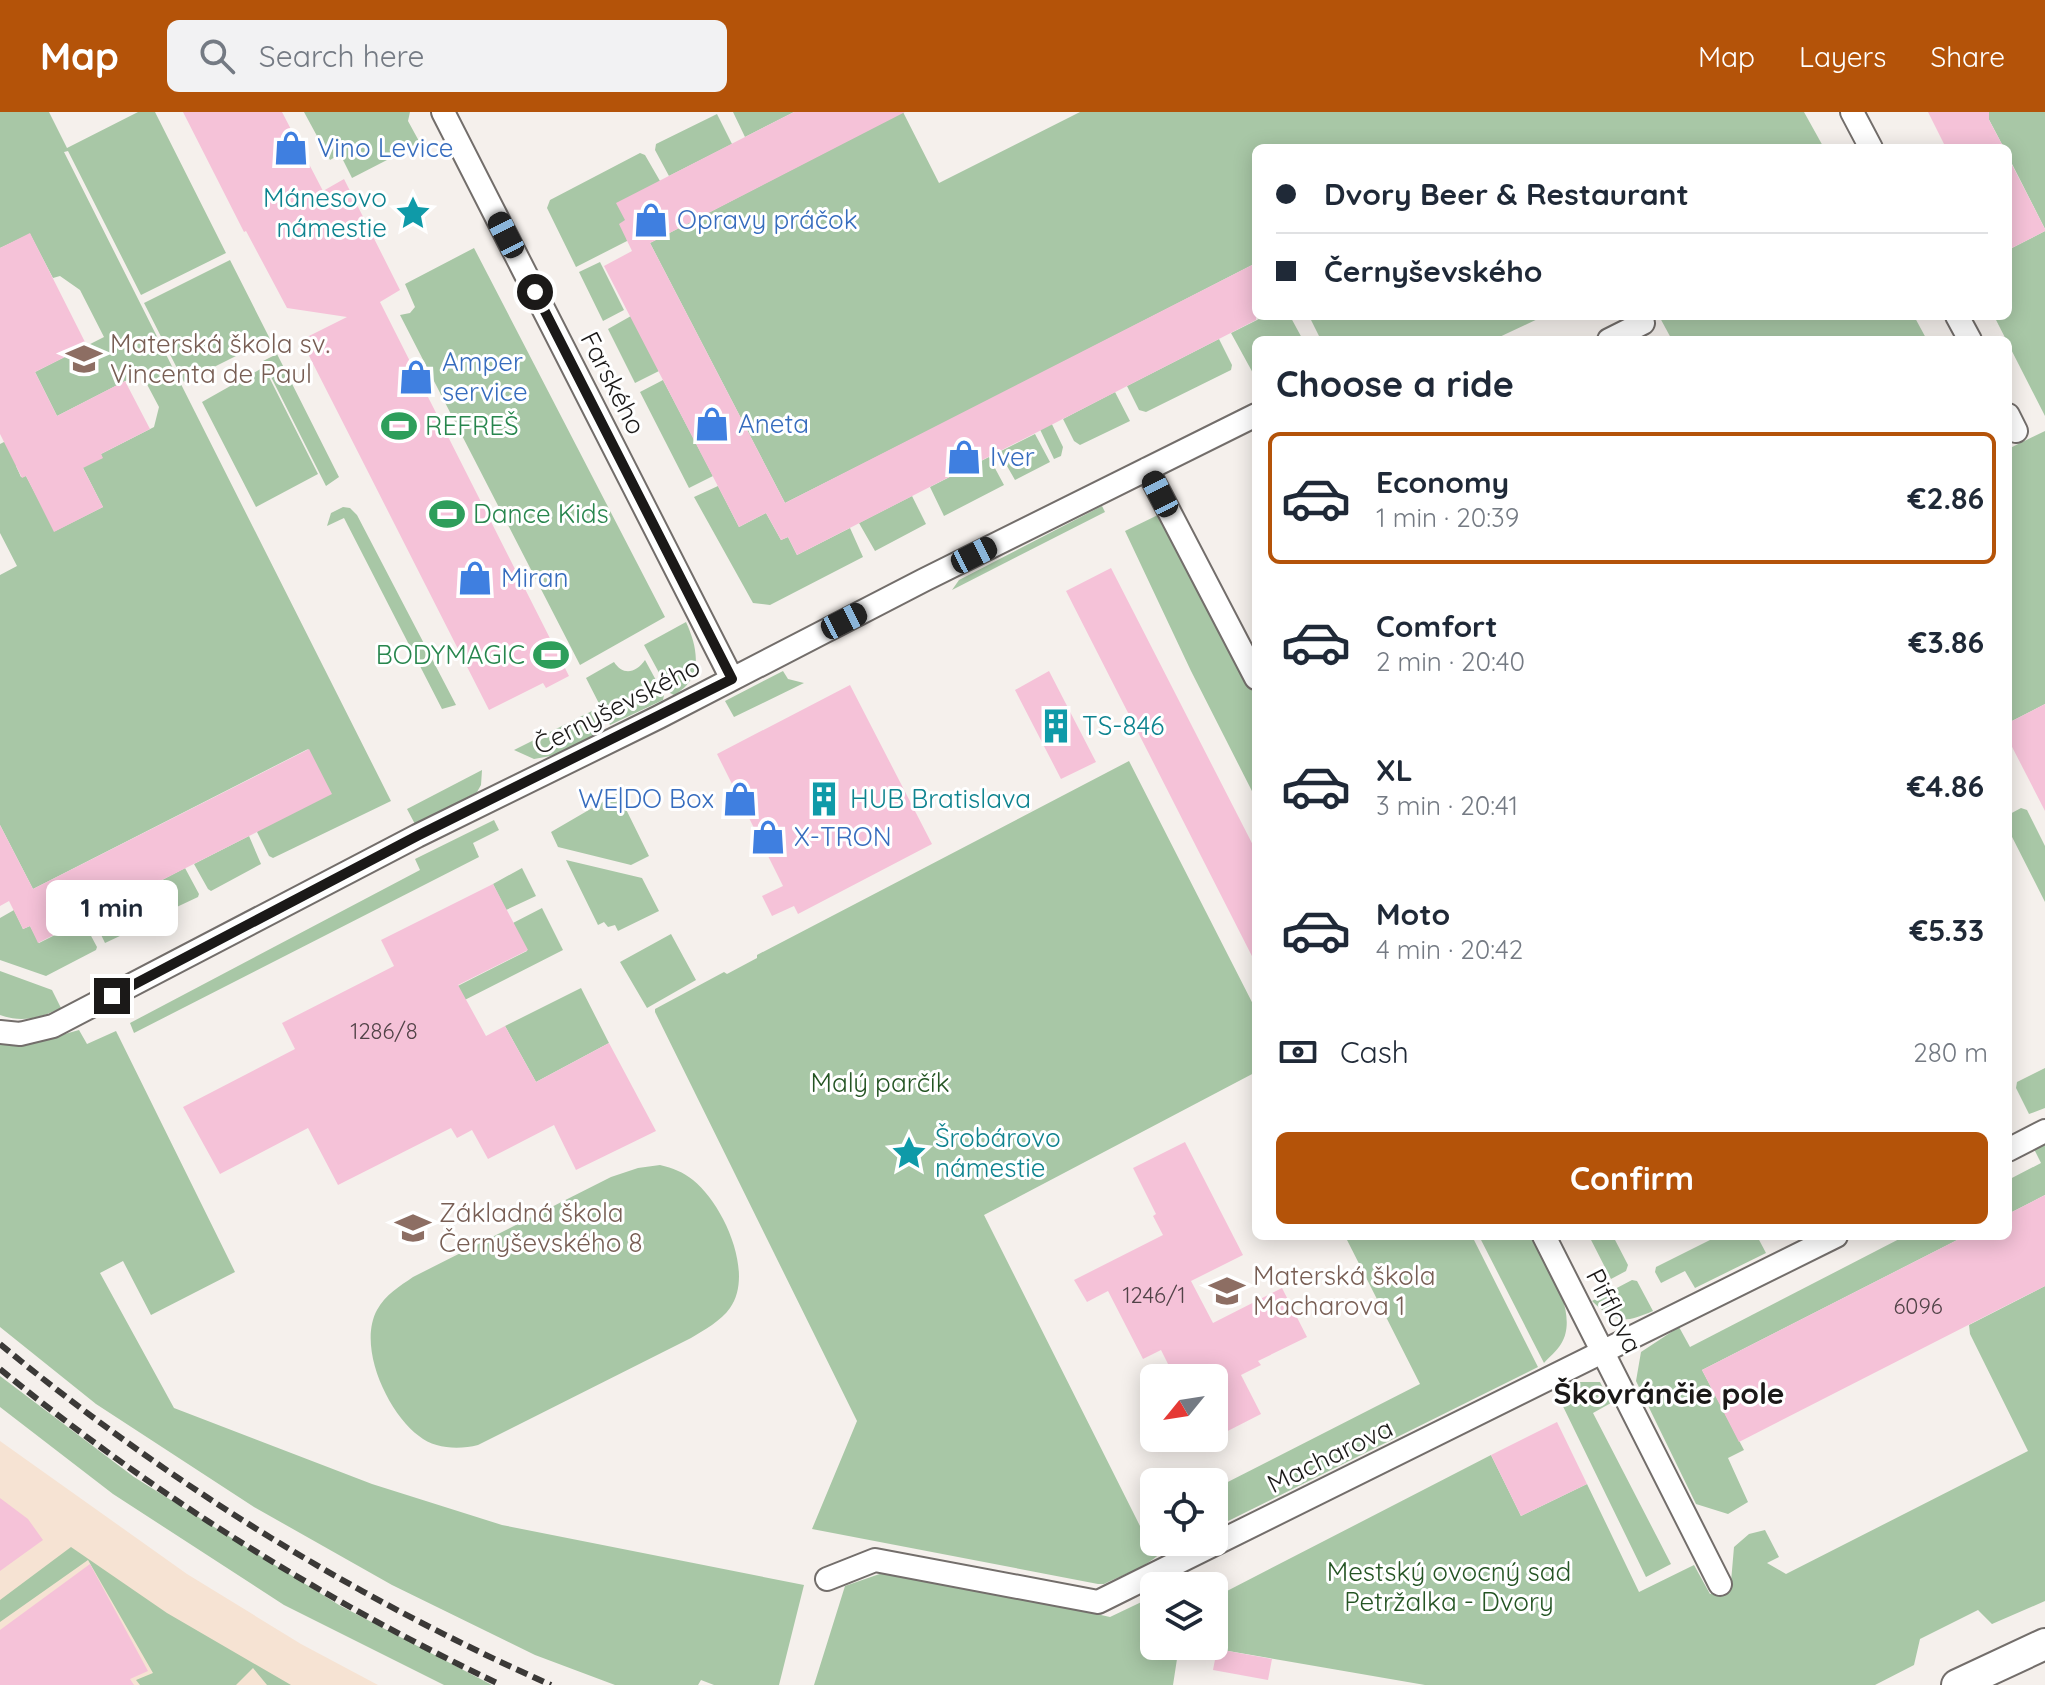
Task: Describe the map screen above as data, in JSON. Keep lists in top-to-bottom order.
{
  "streets": {
    "street": [
      "Farského",
      "Černyševského",
      "Pifflova",
      "Macharova"
    ]
  },
  "crossings": [
    ["Farského", "Černyševského"],
    ["Pifflova", "Macharova"]
  ],
  "districts": ["Škovránčie pole"],
  "parks": ["Malý parčík", "Mestský ovocný sad Petržalka - Dvory"],
  "places": {
    "shop": [
      "Vino Levice",
      "Opravy práčok",
      "Amper service",
      "Aneta",
      "Iver",
      "Miran",
      "WE|DO Box",
      "X-TRON"
    ],
    "place": ["Mánesovo námestie", "Šrobárovo námestie"],
    "school or university": ["Materská škola sv. Vincenta de Paul", "Základná škola Černyševského 8", "Materská škola Macharova 1"],
    "sports": ["REFREŠ", "Dance Kids", "BODYMAGIC"],
    "building": ["TS-846", "HUB Bratislava"]
  },
  "house_numbers": ["1286/8", "1246/1", "6096"],
  "north": "bottom left",
  "page": {
    "header": "Map",
    "search": "Search here",
    "nav": ["Map", "Layers", "Share"],
    "banner": ["Dvory Beer & Restaurant", "Černyševského"],
    "heading": "Choose a ride",
    "list": [
      {
        "name": "Economy",
        "note": "1 min · 20:39",
        "value": "€2.86"
      },
      {
        "name": "Comfort",
        "note": "2 min · 20:40",
        "value": "€3.86"
      },
      {
        "name": "XL",
        "note": "3 min · 20:41",
        "value": "€4.86"
      },
      {
        "name": "Moto",
        "note": "4 min · 20:42",
        "value": "€5.33"
      }
    ],
    "bubble": "1 min",
    "pay": ["Cash", "280 m"],
    "buttons": "Confirm"
  }
}
